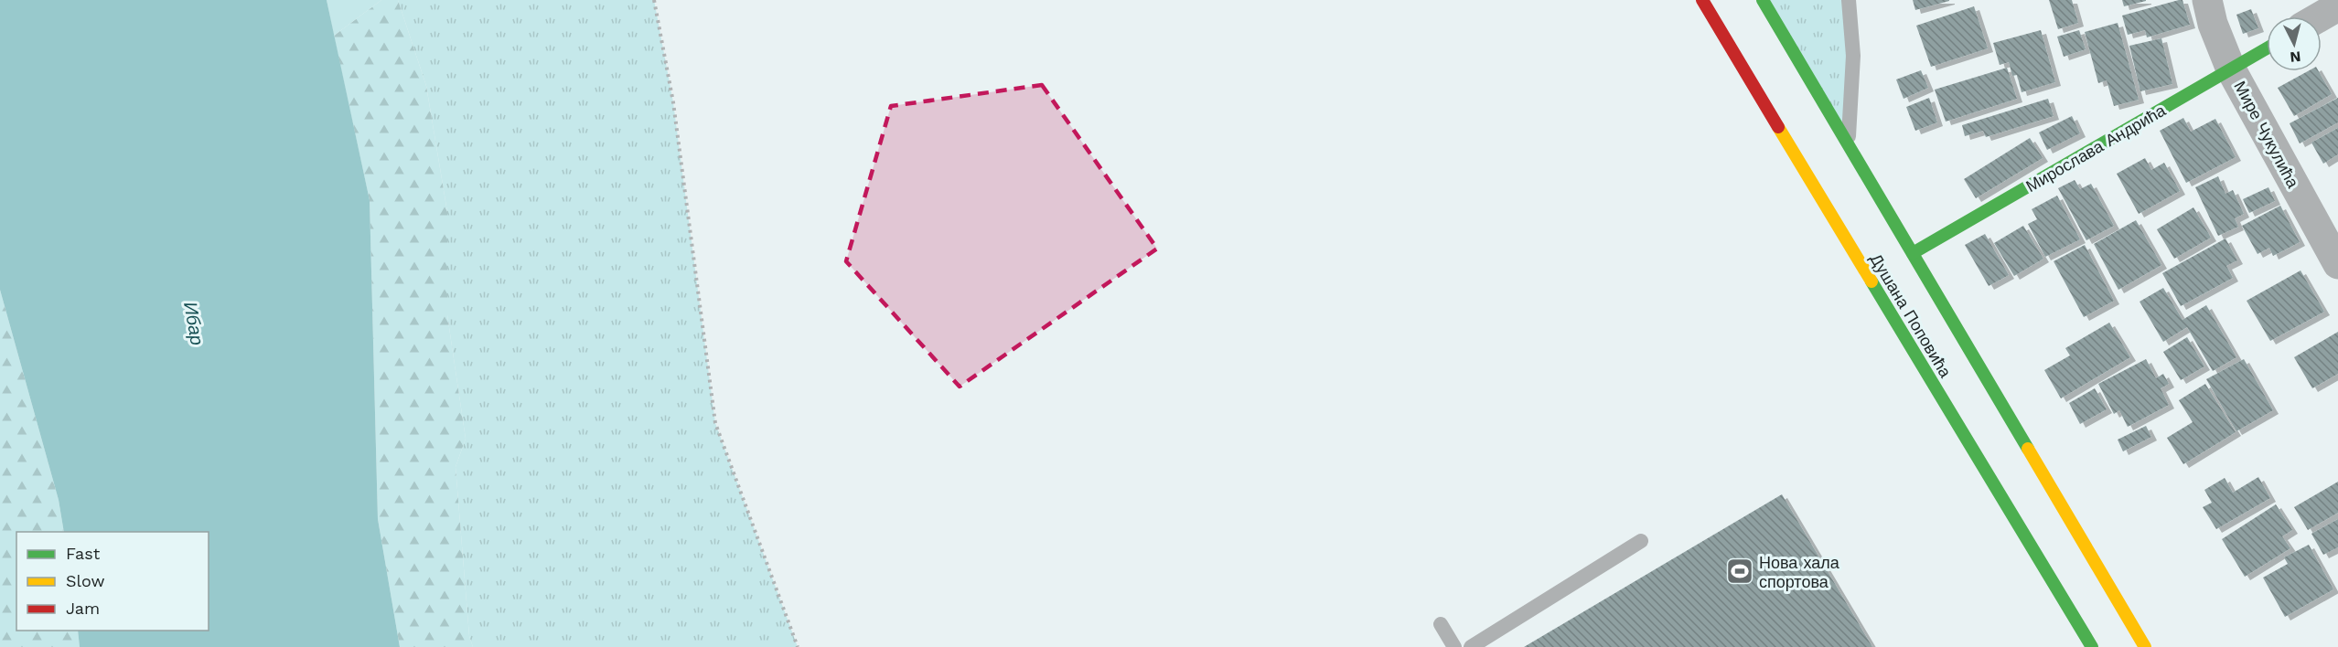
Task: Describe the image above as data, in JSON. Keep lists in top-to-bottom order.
{
  "streets": {
    "main road": ["Мирослава Андрића", "Душана Поповића"],
    "street": ["Мире Чукулића"]
  },
  "crossings": [
    ["Мире Чукулића", "Мирослава Андрића"],
    ["Мирослава Андрића", "Душана Поповића"]
  ],
  "water": ["Ибар"],
  "places": {
    "sports": ["Нова хала спортова"]
  },
  "legend": ["Fast", "Slow", "Jam"],
  "north": "bottom"
}
